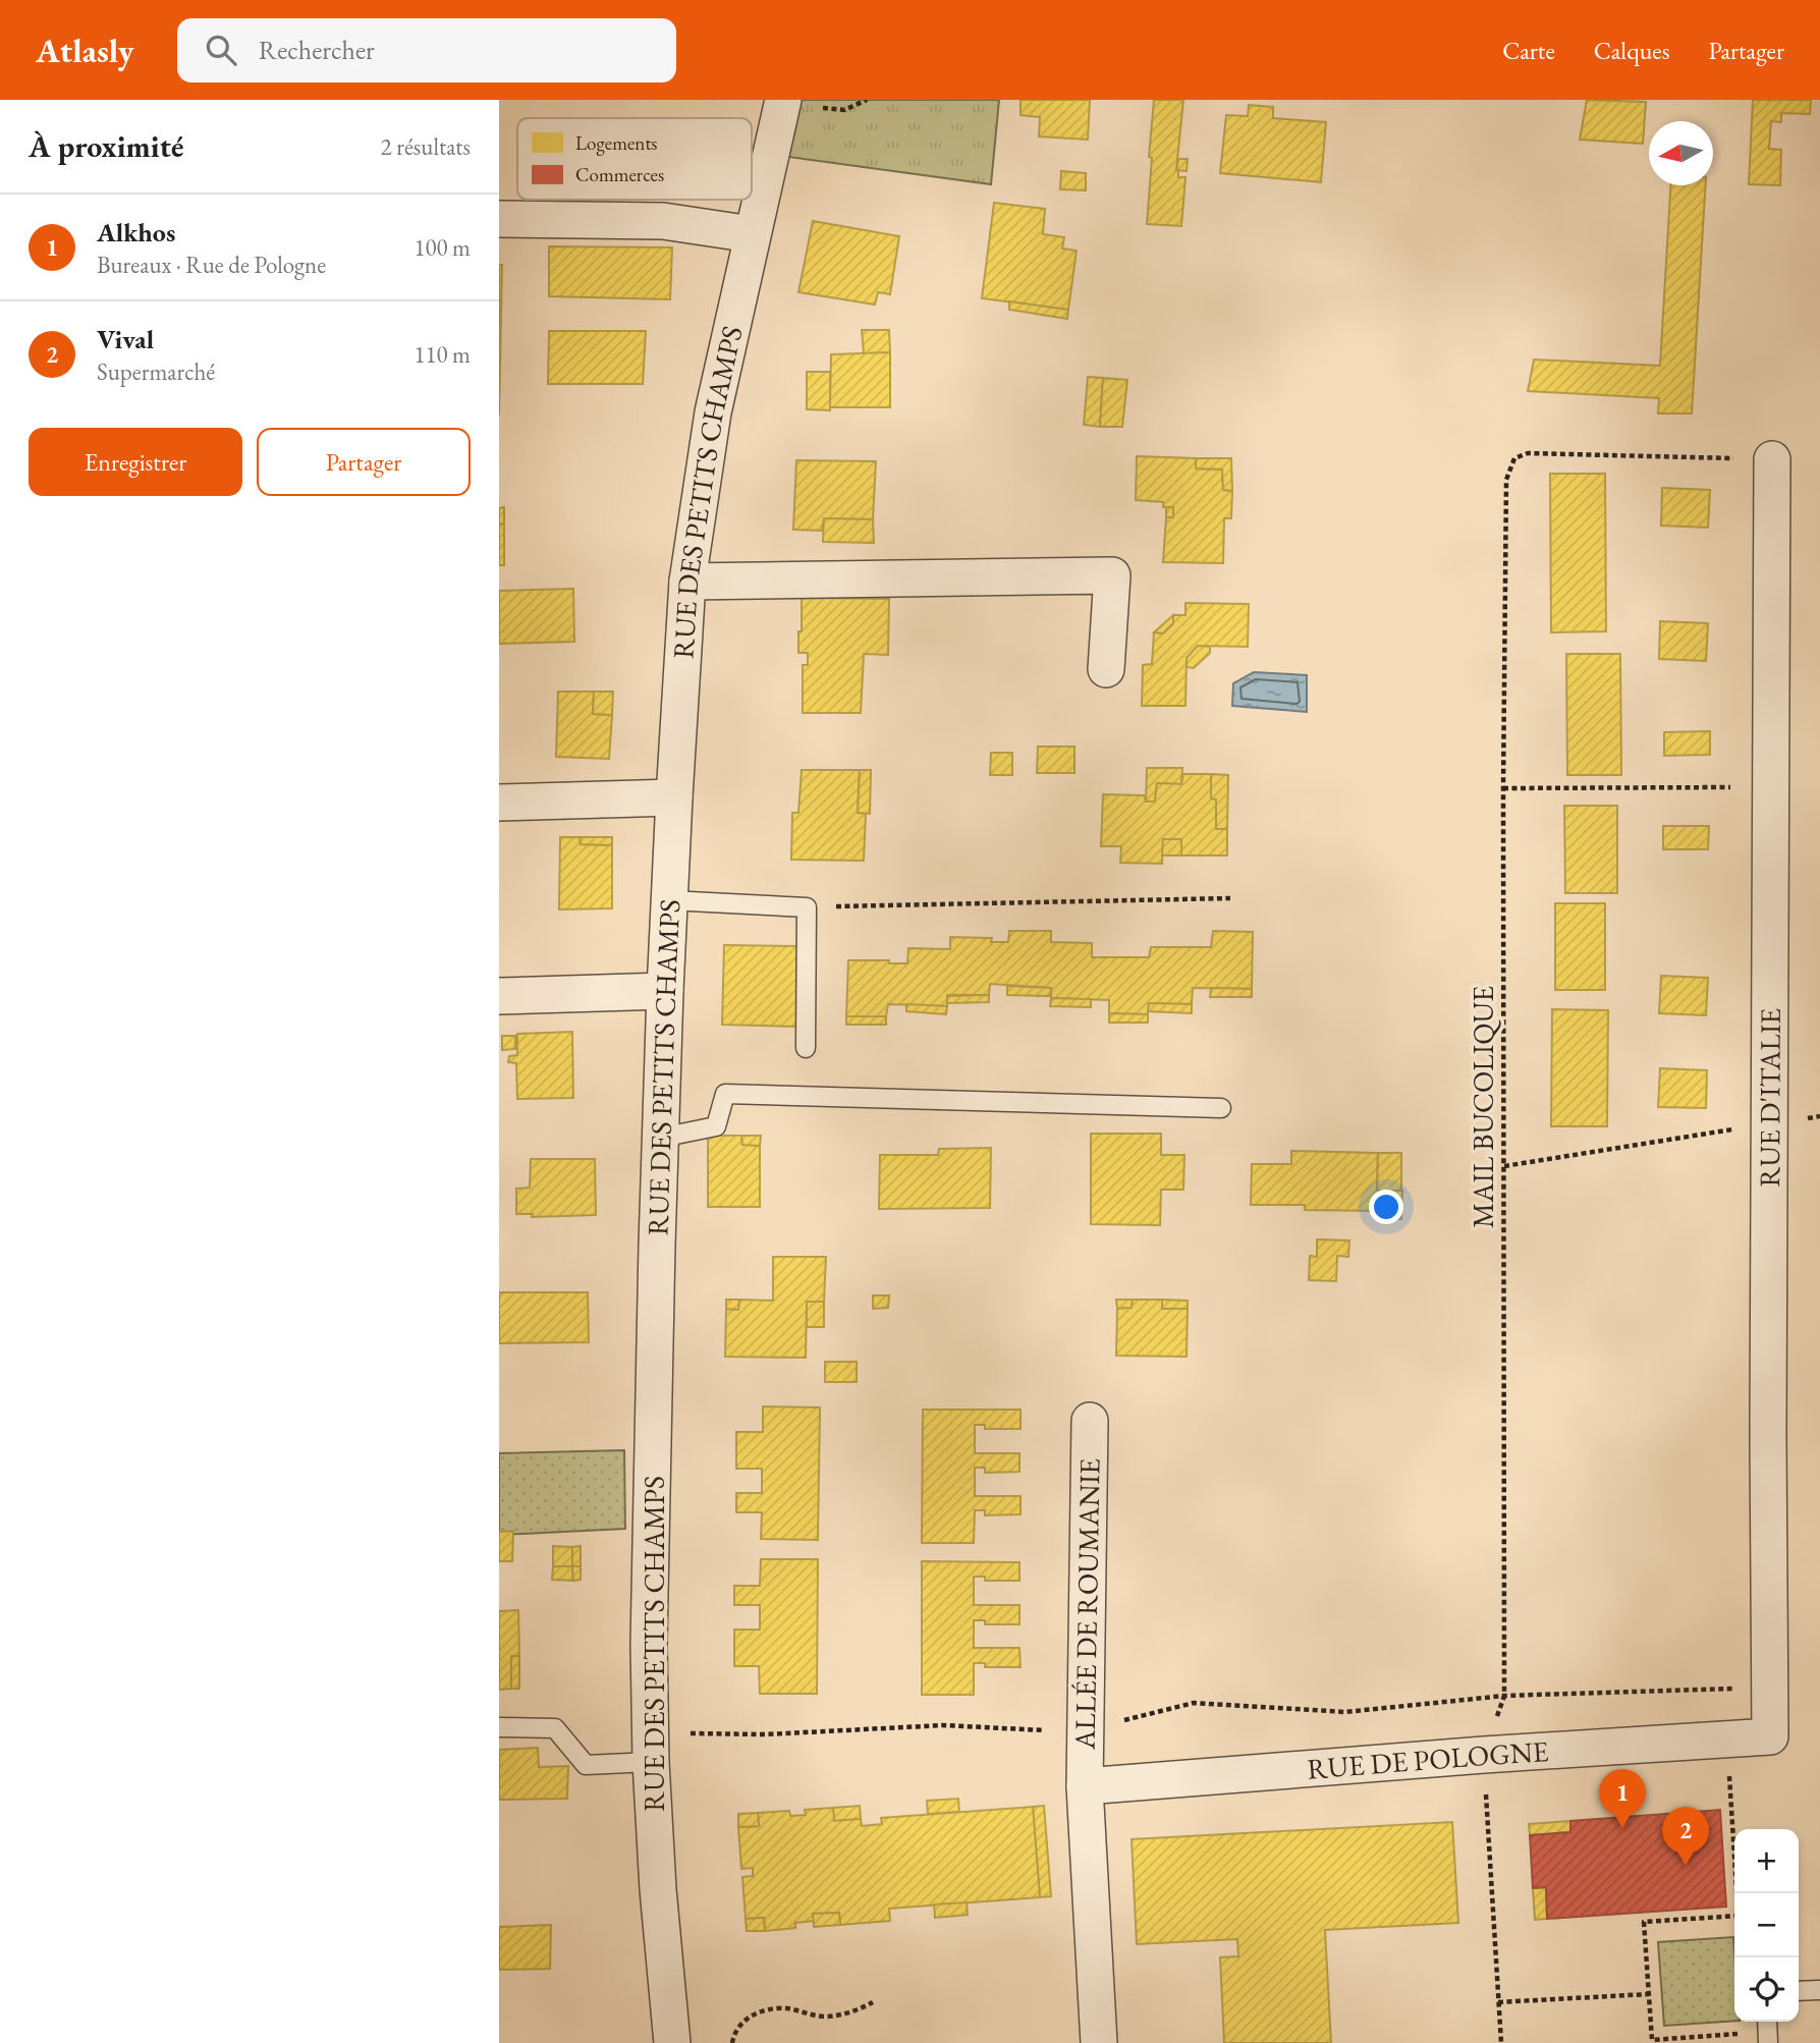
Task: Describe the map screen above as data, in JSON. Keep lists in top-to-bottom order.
{
  "streets": {
    "street": [
      "RUE DES PETITS CHAMPS",
      "RUE D'ITALIE",
      "ALLÉE DE ROUMANIE",
      "RUE DE POLOGNE"
    ],
    "path": ["MAIL BUCOLIQUE"]
  },
  "crossings": [
    ["RUE D'ITALIE", "MAIL BUCOLIQUE"],
    ["RUE D'ITALIE", "RUE DE POLOGNE"],
    ["MAIL BUCOLIQUE", "RUE DE POLOGNE"],
    ["ALLÉE DE ROUMANIE", "RUE DE POLOGNE"]
  ],
  "legend": ["Logements", "Commerces"],
  "north": "left",
  "page": {
    "header": "Atlasly",
    "search": "Rechercher",
    "nav": ["Carte", "Calques", "Partager"],
    "heading": ["À proximité", "2 résultats"],
    "list": [
      {
        "mark": "1",
        "name": "Alkhos",
        "note": "Bureaux · Rue de Pologne",
        "value": "100 m"
      },
      {
        "mark": "2",
        "name": "Vival",
        "note": "Supermarché",
        "value": "110 m"
      }
    ],
    "buttons": ["Enregistrer", "Partager"],
    "pins": ["1", "2"],
    "map_buttons": ["+", "−"]
  }
}
